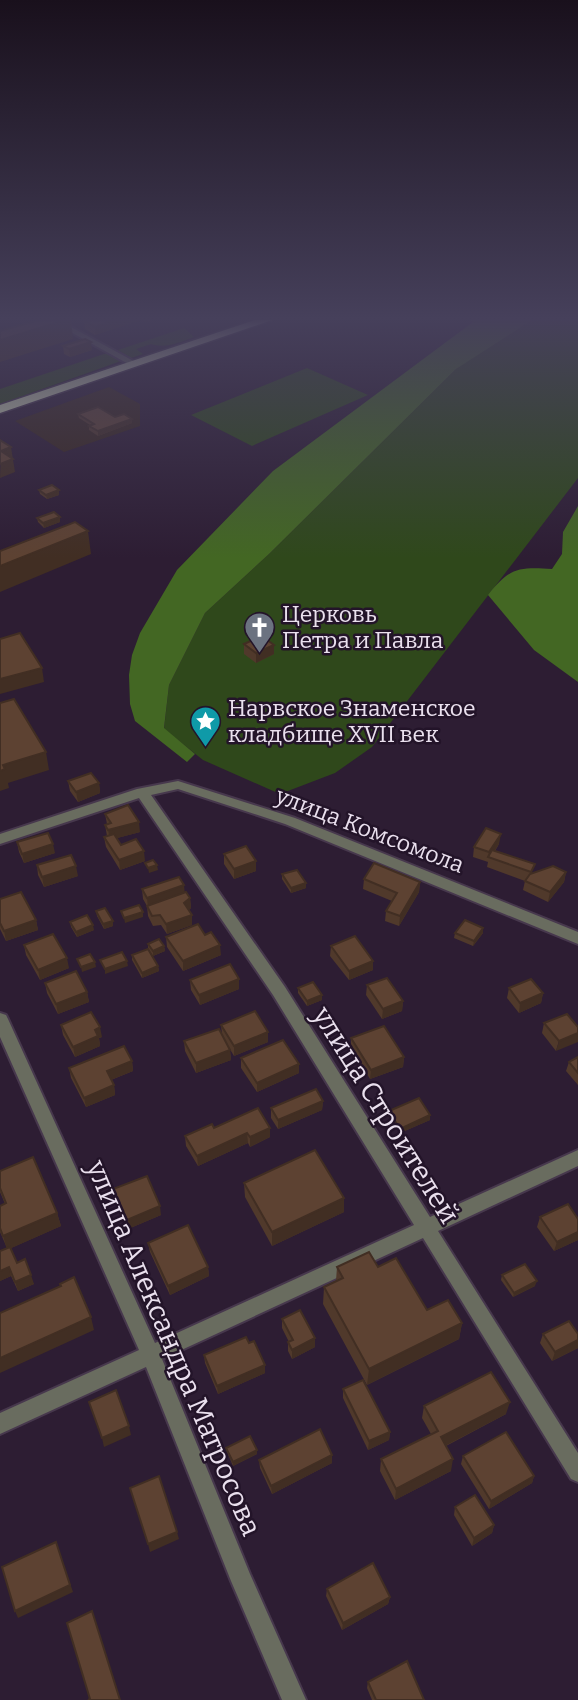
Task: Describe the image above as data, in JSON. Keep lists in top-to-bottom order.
{
  "streets": {
    "street": ["улица Комсомола", "улица Строителей", "улица Александра Матросова"]
  },
  "crossings": [
    ["улица Комсомола", "улица Строителей"]
  ],
  "places": {
    "church": ["Церковь Петра и Павла"],
    "place": ["Нарвское Знаменское кладбище XVII век"]
  }
}
